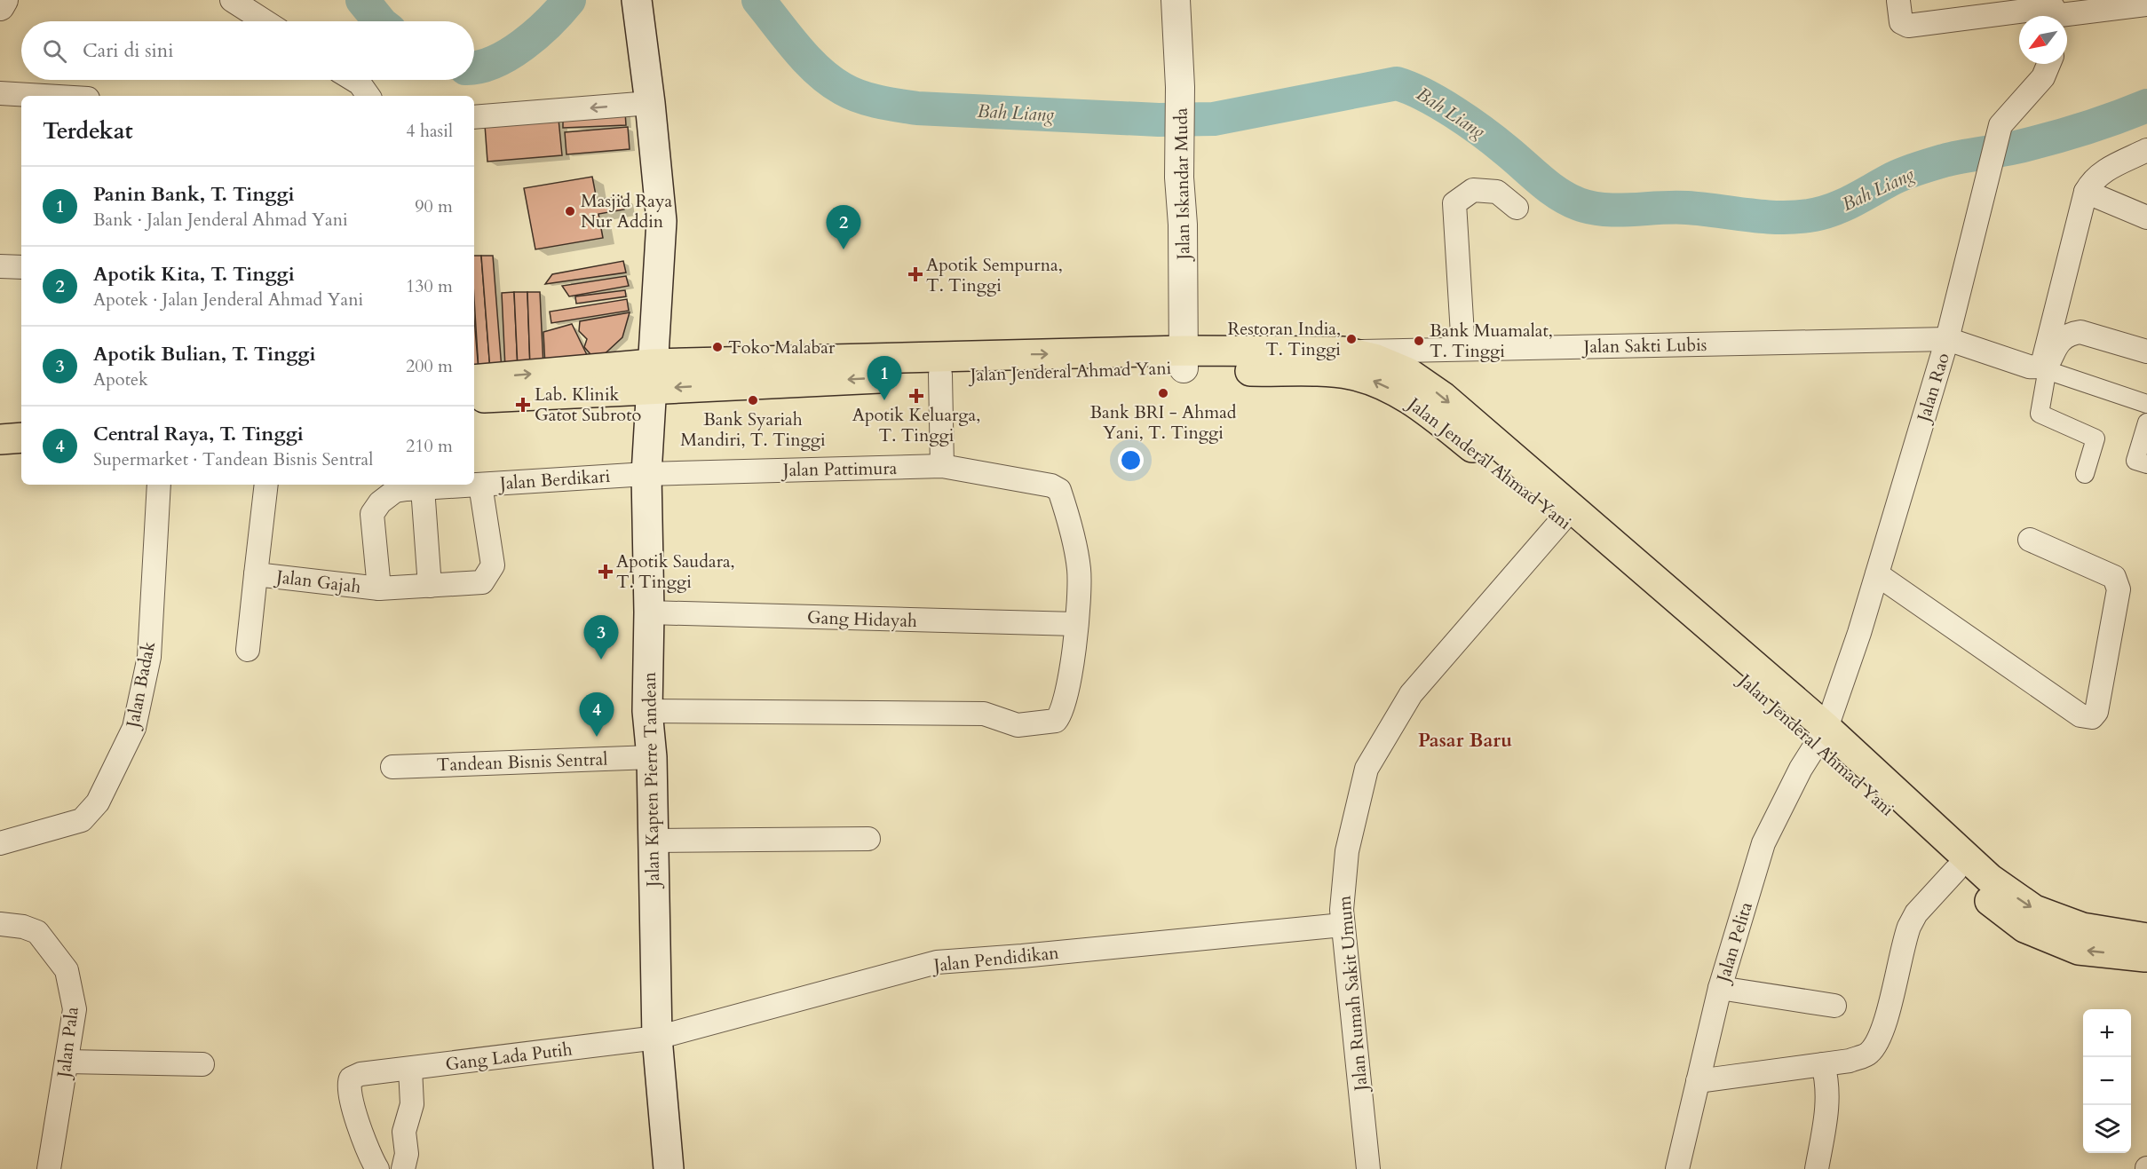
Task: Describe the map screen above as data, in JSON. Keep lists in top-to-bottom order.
{
  "streets": {
    "main road": ["Jalan Jenderal Ahmad Yani", "Jalan Kapten Pierre Tandean"],
    "street": [
      "Jalan Iskandar Muda",
      "Jalan Sakti Lubis",
      "Jalan Rao",
      "Jalan Pattimura",
      "Jalan Berdikari",
      "Jalan Gajah",
      "Gang Hidayah",
      "Jalan Badak",
      "Tandean Bisnis Sentral",
      "Jalan Pelita",
      "Jalan Pendidikan",
      "Jalan Rumah Sakit Umum",
      "Jalan Pala",
      "Gang Lada Putih"
    ]
  },
  "crossings": [
    ["Jalan Iskandar Muda", "Jalan Jenderal Ahmad Yani"],
    ["Jalan Sakti Lubis", "Jalan Jenderal Ahmad Yani"],
    ["Jalan Sakti Lubis", "Jalan Rao"],
    ["Jalan Jenderal Ahmad Yani", "Jalan Rao"],
    ["Jalan Jenderal Ahmad Yani", "Jalan Kapten Pierre Tandean"],
    ["Jalan Jenderal Ahmad Yani", "Jalan Pelita"],
    ["Jalan Jenderal Ahmad Yani", "Jalan Rumah Sakit Umum"],
    ["Jalan Rao", "Jalan Pelita"],
    ["Jalan Pattimura", "Jalan Berdikari"],
    ["Jalan Pattimura", "Gang Hidayah"],
    ["Jalan Pattimura", "Jalan Kapten Pierre Tandean"],
    ["Jalan Berdikari", "Jalan Gajah"],
    ["Jalan Berdikari", "Jalan Kapten Pierre Tandean"],
    ["Gang Hidayah", "Jalan Kapten Pierre Tandean"],
    ["Tandean Bisnis Sentral", "Jalan Kapten Pierre Tandean"],
    ["Jalan Kapten Pierre Tandean", "Jalan Pendidikan"],
    ["Jalan Kapten Pierre Tandean", "Gang Lada Putih"],
    ["Jalan Pendidikan", "Jalan Rumah Sakit Umum"],
    ["Jalan Pendidikan", "Gang Lada Putih"]
  ],
  "districts": ["Pasar Baru"],
  "water": ["Bah Liang"],
  "places": {
    "other": [
      "Masjid Raya Nur Addin",
      "Restoran India, T. Tinggi",
      "Bank Muamalat, T. Tinggi",
      "Toko Malabar",
      "Bank BRI - Ahmad Yani, T. Tinggi",
      "Bank Syariah Mandiri, T. Tinggi"
    ],
    "health": [
      "Apotik Sempurna, T. Tinggi",
      "Apotik Keluarga, T. Tinggi",
      "Lab. Klinik Gatot Subroto",
      "Apotik Saudara, T. Tinggi"
    ]
  },
  "north": "bottom left",
  "page": {
    "search": "Cari di sini",
    "heading": ["Terdekat", "4 hasil"],
    "list": [
      {
        "mark": "1",
        "name": "Panin Bank, T. Tinggi",
        "note": "Bank · Jalan Jenderal Ahmad Yani",
        "value": "90 m"
      },
      {
        "mark": "2",
        "name": "Apotik Kita, T. Tinggi",
        "note": "Apotek · Jalan Jenderal Ahmad Yani",
        "value": "130 m"
      },
      {
        "mark": "3",
        "name": "Apotik Bulian, T. Tinggi",
        "note": "Apotek",
        "value": "200 m"
      },
      {
        "mark": "4",
        "name": "Central Raya, T. Tinggi",
        "note": "Supermarket · Tandean Bisnis Sentral",
        "value": "210 m"
      }
    ],
    "pins": [
      "2",
      "1",
      "3",
      "4"
    ],
    "map_buttons": ["+", "−"]
  }
}
